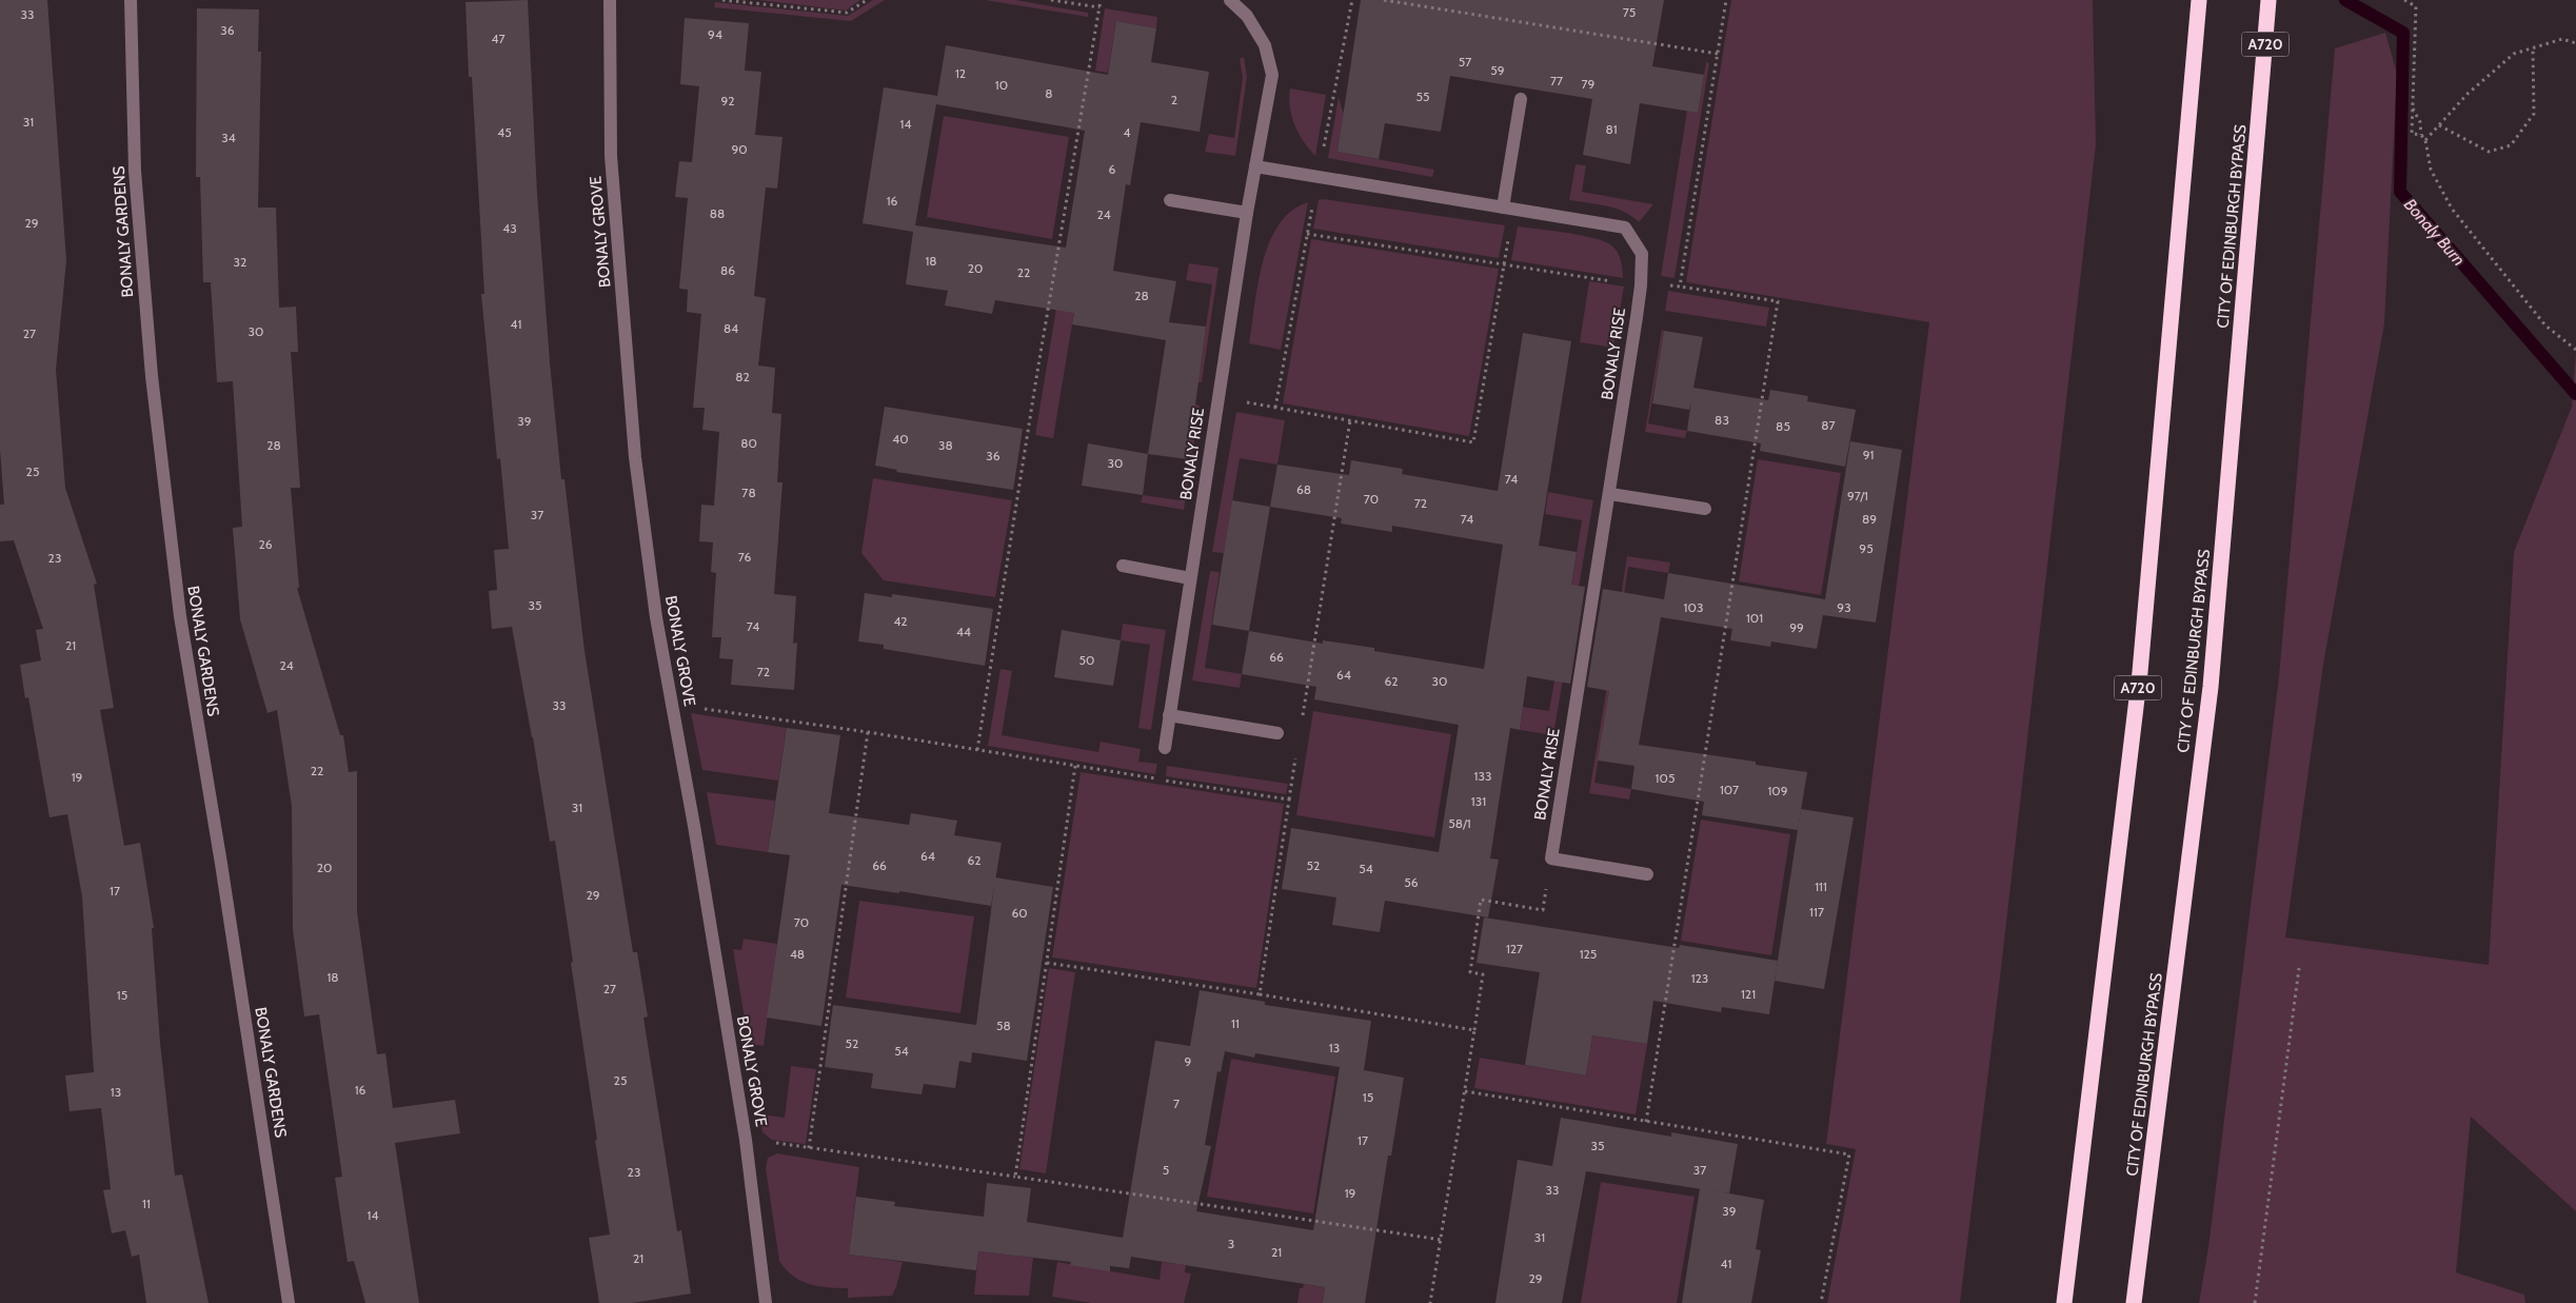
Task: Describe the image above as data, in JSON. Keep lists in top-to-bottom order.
{
  "streets": {
    "highway": ["A720", "CITY OF EDINBURGH BYPASS"],
    "street": ["BONALY GARDENS", "BONALY GROVE", "BONALY RISE"]
  },
  "water": ["Bonaly Burn"],
  "house_numbers": [
    "75",
    "33",
    "36",
    "94",
    "47",
    "57",
    "59",
    "12",
    "77",
    "79",
    "10",
    "8",
    "55",
    "2",
    "92",
    "31",
    "14",
    "81",
    "45",
    "4",
    "34",
    "90",
    "6",
    "16",
    "88",
    "24",
    "29",
    "43",
    "18",
    "32",
    "20",
    "86",
    "22",
    "28",
    "41",
    "84",
    "30",
    "27",
    "82",
    "83",
    "39",
    "87",
    "85",
    "40",
    "80",
    "28",
    "38",
    "91",
    "36",
    "30",
    "25",
    "74",
    "68",
    "78",
    "97/1",
    "70",
    "72",
    "37",
    "74",
    "89",
    "26",
    "95",
    "76",
    "23",
    "35",
    "103",
    "93",
    "101",
    "42",
    "74",
    "99",
    "44",
    "21",
    "66",
    "50",
    "24",
    "72",
    "64",
    "62",
    "30",
    "33",
    "22",
    "133",
    "19",
    "105",
    "107",
    "109",
    "131",
    "31",
    "58/1",
    "64",
    "62",
    "66",
    "52",
    "20",
    "54",
    "56",
    "111",
    "17",
    "29",
    "117",
    "60",
    "70",
    "127",
    "48",
    "125",
    "18",
    "123",
    "27",
    "121",
    "15",
    "11",
    "58",
    "52",
    "13",
    "54",
    "9",
    "25",
    "16",
    "13",
    "15",
    "7",
    "17",
    "35",
    "5",
    "37",
    "23",
    "33",
    "19",
    "11",
    "39",
    "14",
    "31",
    "3",
    "21",
    "21",
    "41",
    "29"
  ]
}
